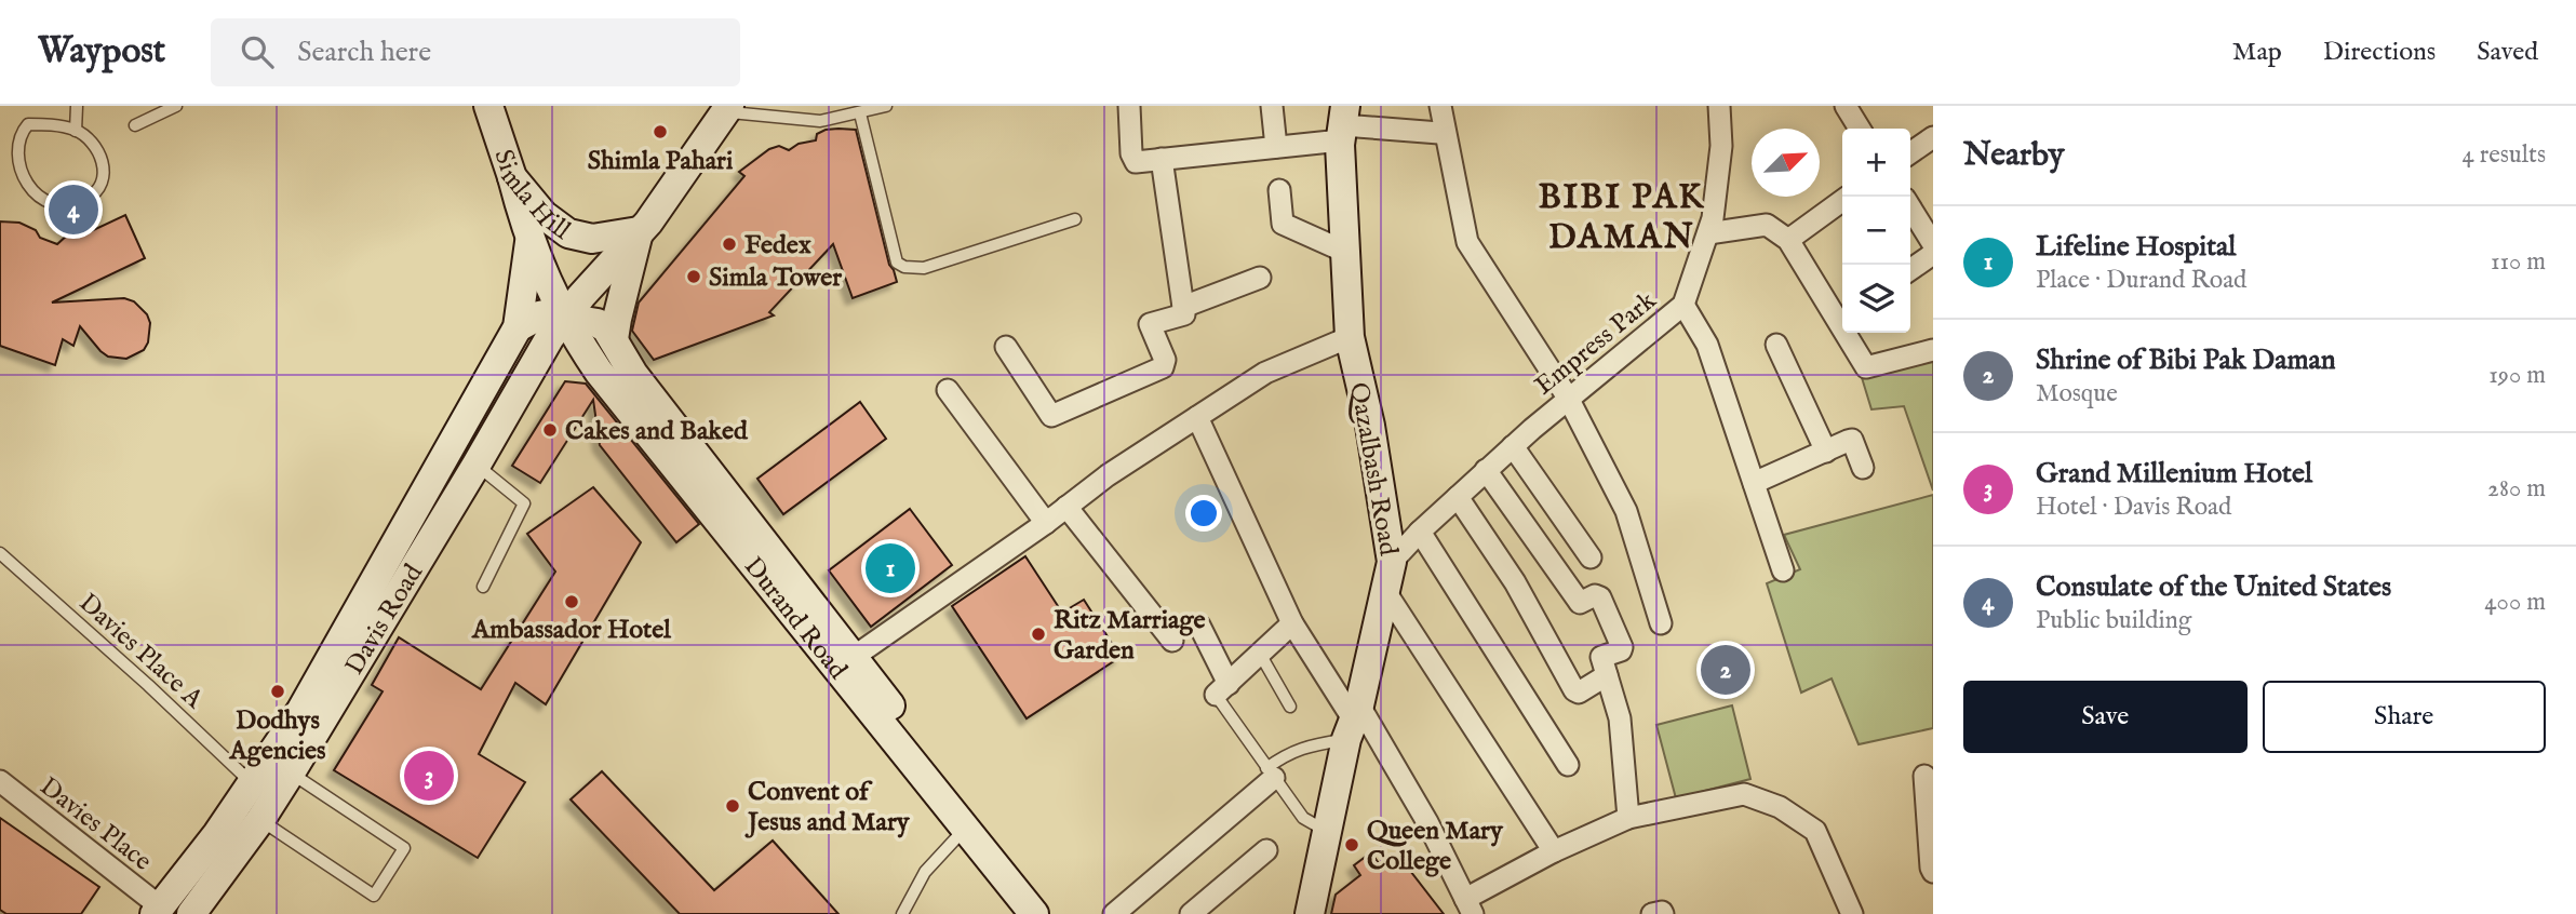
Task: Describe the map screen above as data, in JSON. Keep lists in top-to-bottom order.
{
  "streets": {
    "main road": [
      "Simla Hill",
      "Qazalbash Road",
      "Durand Road",
      "Davis Road"
    ],
    "street": ["Empress Park", "Davies Place"],
    "lane": ["Davies Place A"]
  },
  "crossings": [
    ["Simla Hill", "Durand Road"],
    ["Simla Hill", "Davis Road"],
    ["Empress Park", "Qazalbash Road"],
    ["Durand Road", "Davis Road"],
    ["Davis Road", "Davies Place A"],
    ["Davis Road", "Davies Place"]
  ],
  "districts": ["BIBI PAK DAMAN"],
  "places": [
    "Shimla Pahari",
    "Fedex",
    "Simla Tower",
    "Cakes and Baked",
    "Ambassador Hotel",
    "Ritz Marriage Garden",
    "Dodhys Agencies",
    "Convent of Jesus and Mary",
    "Queen Mary College"
  ],
  "north": "top right",
  "page": {
    "header": "Waypost",
    "search": "Search here",
    "nav": ["Map", "Directions", "Saved"],
    "heading": ["Nearby", "4 results"],
    "map_buttons": ["+", "−"],
    "pins": [
      "4",
      "1",
      "2",
      "3"
    ],
    "list": [
      {
        "mark": "1",
        "name": "Lifeline Hospital",
        "note": "Place · Durand Road",
        "value": "110 m"
      },
      {
        "mark": "2",
        "name": "Shrine of Bibi Pak Daman",
        "note": "Mosque",
        "value": "190 m"
      },
      {
        "mark": "3",
        "name": "Grand Millenium Hotel",
        "note": "Hotel · Davis Road",
        "value": "280 m"
      },
      {
        "mark": "4",
        "name": "Consulate of the United States",
        "note": "Public building",
        "value": "400 m"
      }
    ],
    "buttons": ["Save", "Share"]
  }
}
